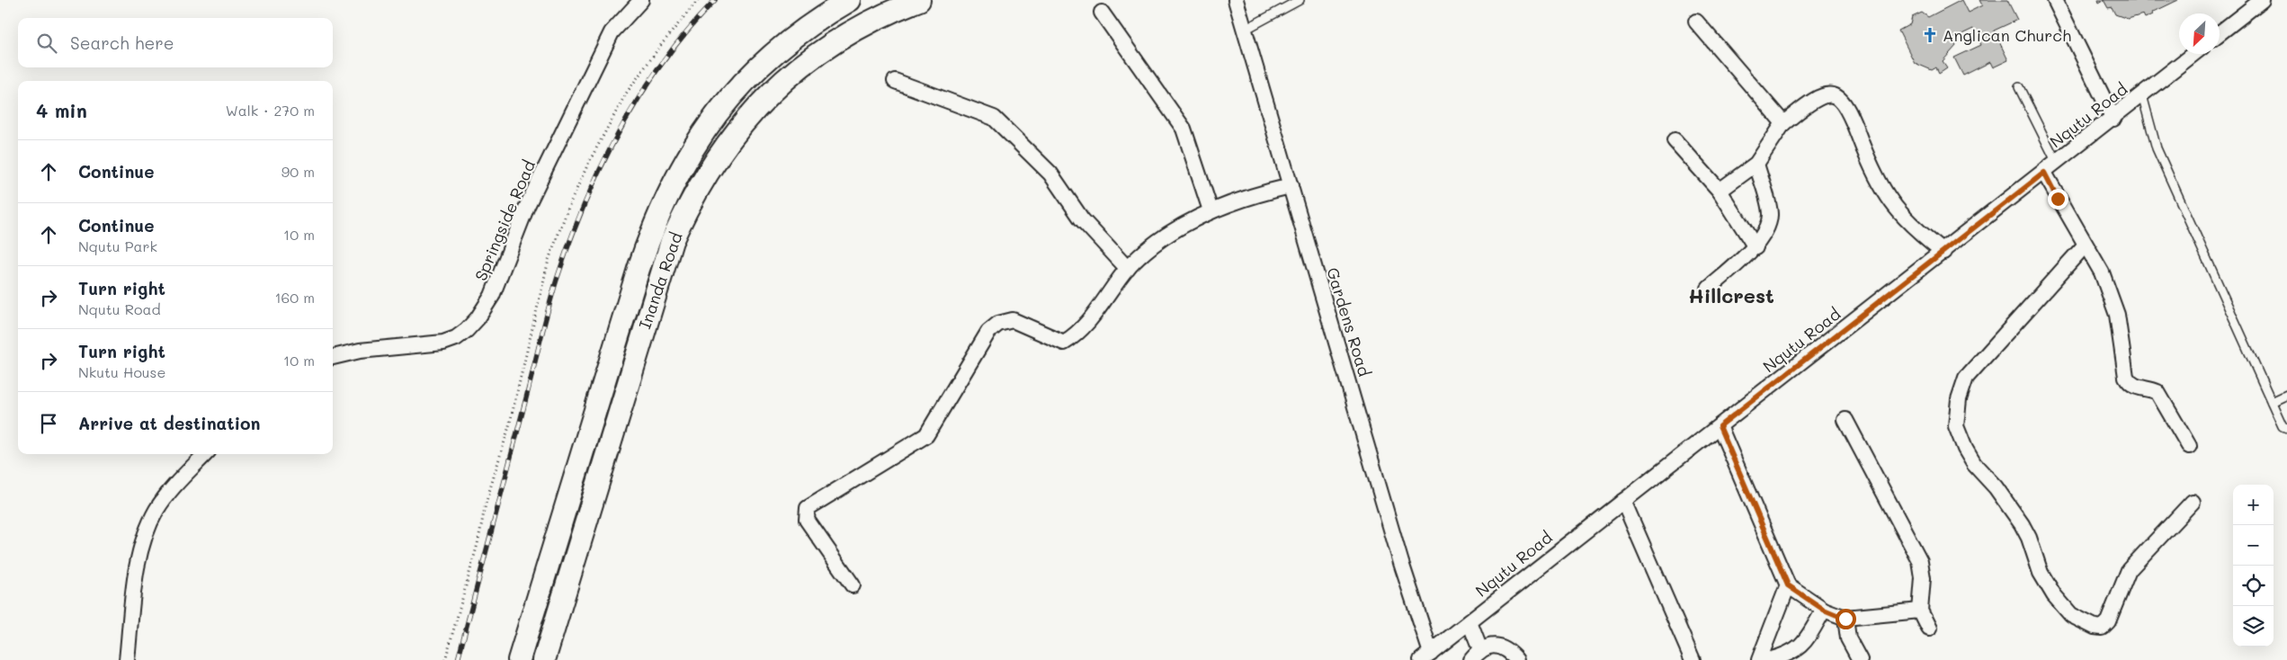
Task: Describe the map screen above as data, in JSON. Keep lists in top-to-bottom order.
{
  "streets": {
    "main road": ["Inanda Road"],
    "street": ["Nqutu Road", "Springside Road", "Gardens Road"]
  },
  "crossings": [
    ["Nqutu Road", "Gardens Road"]
  ],
  "districts": ["Hillcrest"],
  "places": {
    "church": ["Anglican Church"]
  },
  "north": "bottom left",
  "page": {
    "search": "Search here",
    "heading": ["4 min", "Walk · 270 m"],
    "list": [
      ["Continue", "90 m"],
      ["Continue", "Nqutu Park", "10 m"],
      ["Turn right", "Nqutu Road", "160 m"],
      ["Turn right", "Nkutu House", "10 m"],
      "Arrive at destination"
    ],
    "map_buttons": ["+", "−"]
  }
}
